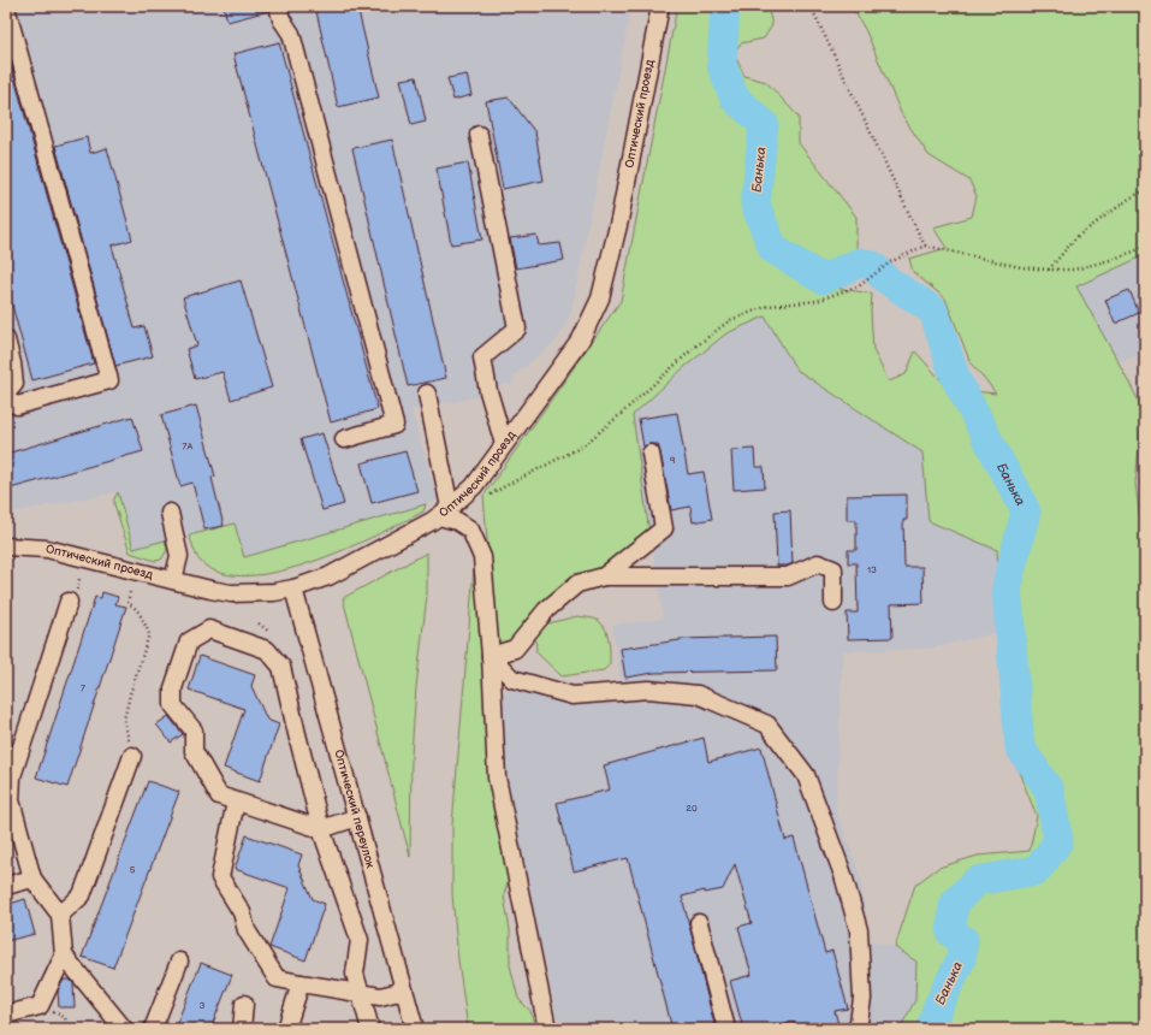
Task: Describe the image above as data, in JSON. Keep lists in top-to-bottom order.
{
  "streets": {
    "street": ["Оптический проезд", "Оптический переулок"]
  },
  "crossings": [
    ["Оптический проезд", "Оптический переулок"]
  ],
  "water": ["Банька"],
  "house_numbers": [
    "7А",
    "9",
    "13",
    "7",
    "20",
    "5",
    "3"
  ]
}
